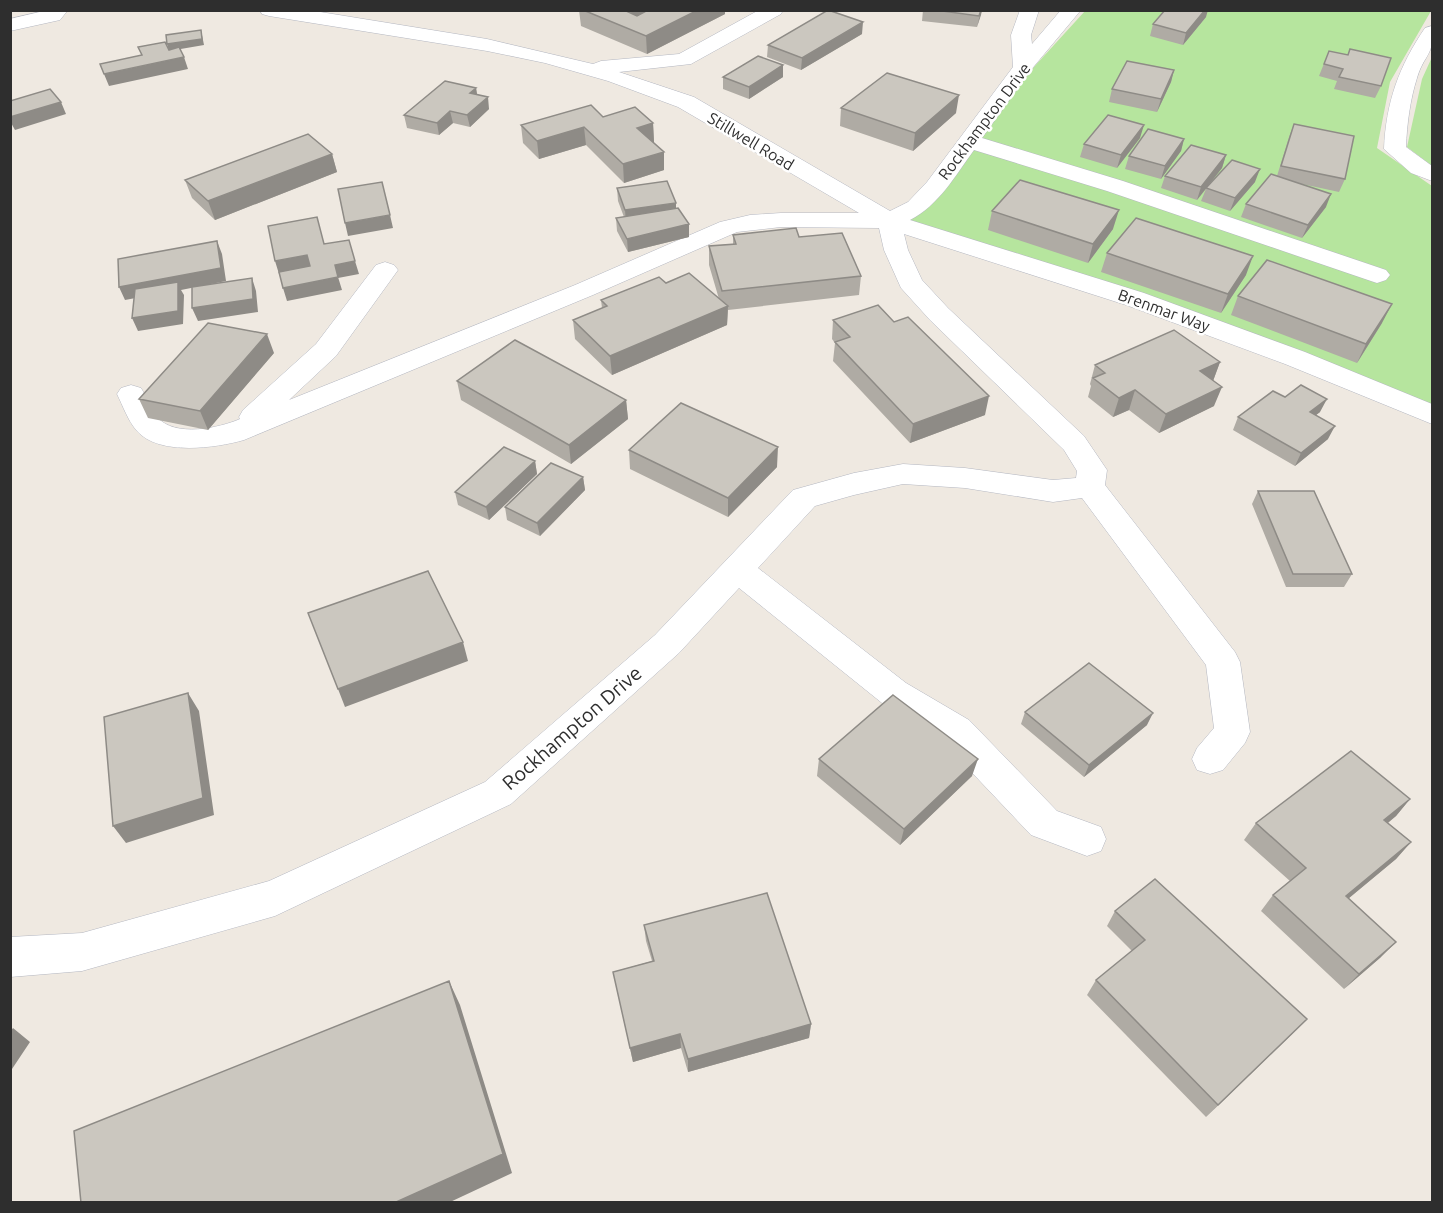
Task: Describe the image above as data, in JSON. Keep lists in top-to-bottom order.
{
  "streets": {
    "street": ["Rockhampton Drive", "Stillwell Road", "Brenmar Way"]
  },
  "crossings": [
    ["Rockhampton Drive", "Stillwell Road"],
    ["Rockhampton Drive", "Brenmar Way"],
    ["Stillwell Road", "Brenmar Way"]
  ]
}
